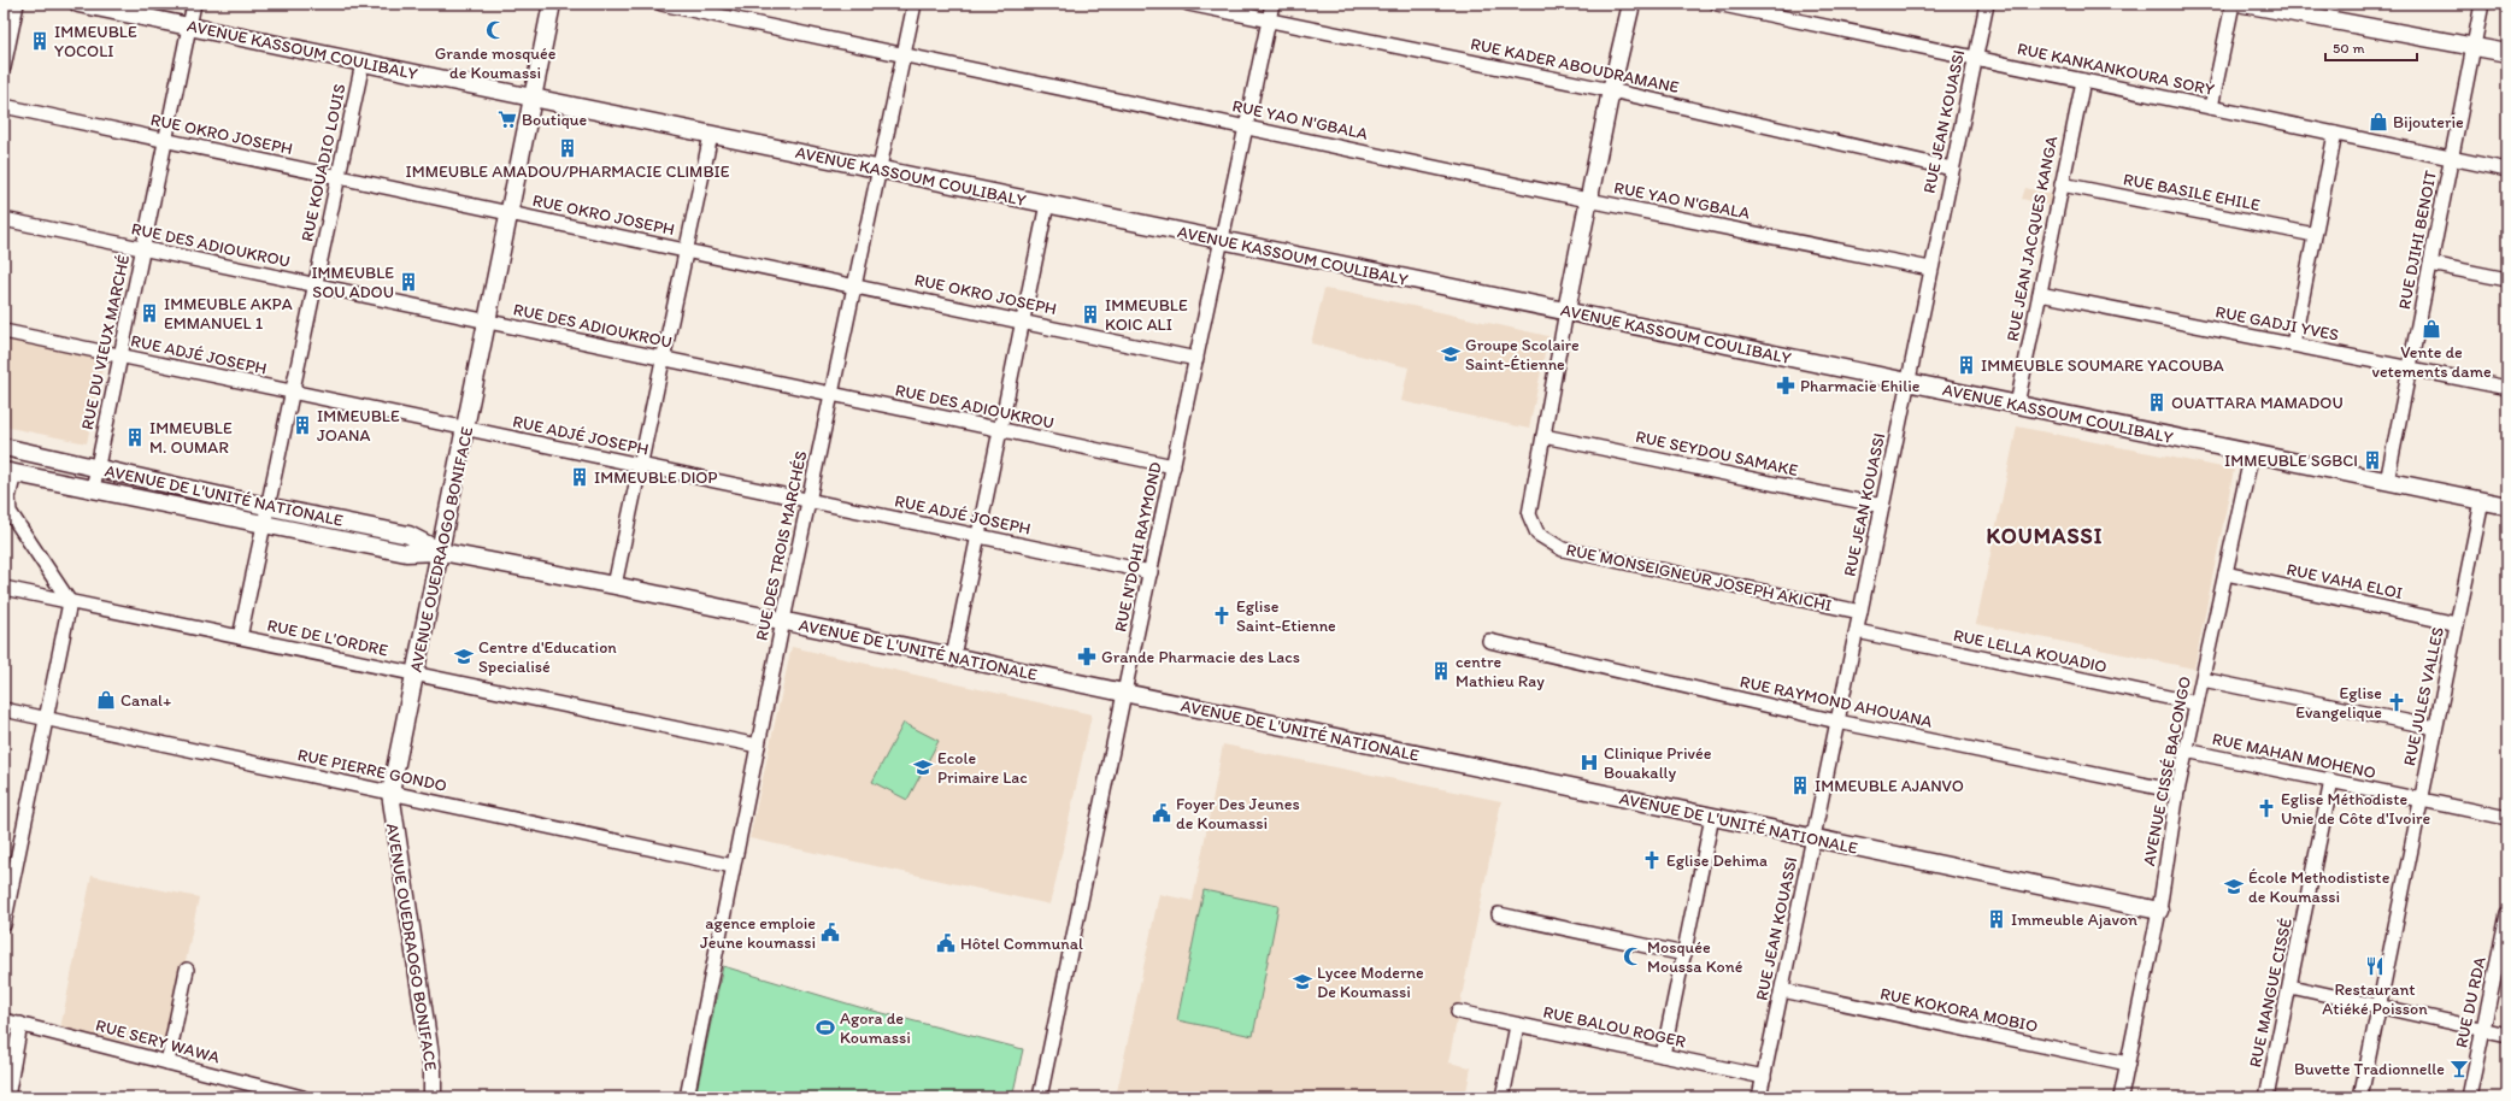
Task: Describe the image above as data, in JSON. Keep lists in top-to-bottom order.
{
  "streets": {
    "street": [
      "AVENUE KASSOUM COULIBALY",
      "RUE KADER ABOUDRAMANE",
      "RUE KANKANKOURA SORY",
      "RUE YAO N'GBALA",
      "RUE JEAN KOUASSI",
      "RUE OKRO JOSEPH",
      "RUE KOUADIO LOUIS",
      "RUE BASILE EHILE",
      "RUE JEAN JACQUES KANGA",
      "RUE DJIHI BENOIT",
      "RUE DES ADIOUKROU",
      "RUE GADJI YVES",
      "RUE DU VIEUX MARCHÉ",
      "RUE ADJÉ JOSEPH",
      "RUE SEYDOU SAMAKE",
      "AVENUE DE L'UNITÉ NATIONALE",
      "RUE DES TROIS MARCHÉS",
      "RUE N'DOHI RAYMOND",
      "AVENUE OUEDRAOGO BONIFACE",
      "RUE MONSEIGNEUR JOSEPH AKICHI",
      "RUE VAHA ELOI",
      "RUE DE L'ORDRE",
      "RUE LELLA KOUADIO",
      "RUE JULES VALLES",
      "RUE RAYMOND AHOUANA",
      "RUE MAHAN MOHENO",
      "RUE PIERRE GONDO",
      "AVENUE CISSÉ BACONGO",
      "RUE MANGUE CISSÉ",
      "RUE DU RDA",
      "RUE KOKORA MOBIO",
      "RUE BALOU ROGER",
      "RUE SERY WAWA"
    ]
  },
  "crossings": [
    ["AVENUE KASSOUM COULIBALY", "RUE JEAN KOUASSI"],
    ["AVENUE KASSOUM COULIBALY", "RUE KOUADIO LOUIS"],
    ["AVENUE KASSOUM COULIBALY", "RUE JEAN JACQUES KANGA"],
    ["AVENUE KASSOUM COULIBALY", "RUE DJIHI BENOIT"],
    ["AVENUE KASSOUM COULIBALY", "RUE DU VIEUX MARCHÉ"],
    ["AVENUE KASSOUM COULIBALY", "RUE DES TROIS MARCHÉS"],
    ["AVENUE KASSOUM COULIBALY", "RUE N'DOHI RAYMOND"],
    ["AVENUE KASSOUM COULIBALY", "AVENUE OUEDRAOGO BONIFACE"],
    ["AVENUE KASSOUM COULIBALY", "RUE MONSEIGNEUR JOSEPH AKICHI"],
    ["AVENUE KASSOUM COULIBALY", "RUE JULES VALLES"],
    ["AVENUE KASSOUM COULIBALY", "AVENUE CISSÉ BACONGO"],
    ["RUE KADER ABOUDRAMANE", "RUE JEAN KOUASSI"],
    ["RUE KADER ABOUDRAMANE", "RUE N'DOHI RAYMOND"],
    ["RUE KADER ABOUDRAMANE", "RUE MONSEIGNEUR JOSEPH AKICHI"],
    ["RUE KANKANKOURA SORY", "RUE JEAN KOUASSI"],
    ["RUE KANKANKOURA SORY", "RUE JEAN JACQUES KANGA"],
    ["RUE KANKANKOURA SORY", "RUE DJIHI BENOIT"],
    ["RUE YAO N'GBALA", "RUE JEAN KOUASSI"],
    ["RUE YAO N'GBALA", "RUE DES TROIS MARCHÉS"],
    ["RUE YAO N'GBALA", "RUE N'DOHI RAYMOND"],
    ["RUE YAO N'GBALA", "RUE MONSEIGNEUR JOSEPH AKICHI"],
    ["RUE JEAN KOUASSI", "RUE SEYDOU SAMAKE"],
    ["RUE JEAN KOUASSI", "AVENUE DE L'UNITÉ NATIONALE"],
    ["RUE JEAN KOUASSI", "RUE MONSEIGNEUR JOSEPH AKICHI"],
    ["RUE JEAN KOUASSI", "RUE LELLA KOUADIO"],
    ["RUE JEAN KOUASSI", "RUE RAYMOND AHOUANA"],
    ["RUE JEAN KOUASSI", "RUE KOKORA MOBIO"],
    ["RUE JEAN KOUASSI", "RUE BALOU ROGER"],
    ["RUE OKRO JOSEPH", "RUE KOUADIO LOUIS"],
    ["RUE OKRO JOSEPH", "RUE DU VIEUX MARCHÉ"],
    ["RUE OKRO JOSEPH", "RUE DES TROIS MARCHÉS"],
    ["RUE OKRO JOSEPH", "RUE N'DOHI RAYMOND"],
    ["RUE OKRO JOSEPH", "AVENUE OUEDRAOGO BONIFACE"],
    ["RUE KOUADIO LOUIS", "RUE DES ADIOUKROU"],
    ["RUE KOUADIO LOUIS", "RUE ADJÉ JOSEPH"],
    ["RUE KOUADIO LOUIS", "AVENUE DE L'UNITÉ NATIONALE"],
    ["RUE KOUADIO LOUIS", "RUE DE L'ORDRE"],
    ["RUE BASILE EHILE", "RUE JEAN JACQUES KANGA"],
    ["RUE JEAN JACQUES KANGA", "RUE GADJI YVES"],
    ["RUE DJIHI BENOIT", "RUE GADJI YVES"],
    ["RUE DES ADIOUKROU", "RUE DU VIEUX MARCHÉ"],
    ["RUE DES ADIOUKROU", "RUE DES TROIS MARCHÉS"],
    ["RUE DES ADIOUKROU", "RUE N'DOHI RAYMOND"],
    ["RUE DES ADIOUKROU", "AVENUE OUEDRAOGO BONIFACE"],
    ["RUE DU VIEUX MARCHÉ", "RUE ADJÉ JOSEPH"],
    ["RUE DU VIEUX MARCHÉ", "AVENUE DE L'UNITÉ NATIONALE"],
    ["RUE ADJÉ JOSEPH", "RUE DES TROIS MARCHÉS"],
    ["RUE ADJÉ JOSEPH", "RUE N'DOHI RAYMOND"],
    ["RUE ADJÉ JOSEPH", "AVENUE OUEDRAOGO BONIFACE"],
    ["RUE SEYDOU SAMAKE", "RUE MONSEIGNEUR JOSEPH AKICHI"],
    ["AVENUE DE L'UNITÉ NATIONALE", "RUE DES TROIS MARCHÉS"],
    ["AVENUE DE L'UNITÉ NATIONALE", "RUE N'DOHI RAYMOND"],
    ["AVENUE DE L'UNITÉ NATIONALE", "AVENUE OUEDRAOGO BONIFACE"],
    ["AVENUE DE L'UNITÉ NATIONALE", "AVENUE CISSÉ BACONGO"],
    ["RUE DES TROIS MARCHÉS", "RUE DE L'ORDRE"],
    ["RUE DES TROIS MARCHÉS", "RUE PIERRE GONDO"],
    ["AVENUE OUEDRAOGO BONIFACE", "RUE DE L'ORDRE"],
    ["AVENUE OUEDRAOGO BONIFACE", "RUE PIERRE GONDO"],
    ["RUE VAHA ELOI", "RUE JULES VALLES"],
    ["RUE VAHA ELOI", "AVENUE CISSÉ BACONGO"],
    ["RUE LELLA KOUADIO", "AVENUE CISSÉ BACONGO"],
    ["RUE JULES VALLES", "RUE MAHAN MOHENO"],
    ["RUE RAYMOND AHOUANA", "AVENUE CISSÉ BACONGO"],
    ["RUE MAHAN MOHENO", "AVENUE CISSÉ BACONGO"],
    ["RUE MAHAN MOHENO", "RUE MANGUE CISSÉ"],
    ["AVENUE CISSÉ BACONGO", "RUE KOKORA MOBIO"]
  ],
  "districts": ["KOUMASSI"],
  "places": {
    "mosque": ["Grande mosquée de Koumassi", "Mosquée Moussa Koné"],
    "building": [
      "IMMEUBLE YOCOLI",
      "IMMEUBLE AMADOU/PHARMACIE CLIMBIE",
      "IMMEUBLE SOU ADOU",
      "IMMEUBLE AKPA EMMANUEL 1",
      "IMMEUBLE KOIC ALI",
      "IMMEUBLE SOUMARE YACOUBA",
      "OUATTARA MAMADOU",
      "IMMEUBLE JOANA",
      "IMMEUBLE M. OUMAR",
      "IMMEUBLE SGBCI",
      "IMMEUBLE DIOP",
      "centre Mathieu Ray",
      "IMMEUBLE AJANVO",
      "Immeuble Ajavon"
    ],
    "supermarket": ["Boutique"],
    "shop": ["Bijouterie", "Vente de vetements dame", "Canal+"],
    "school or university": [
      "Groupe Scolaire Saint-Étienne",
      "Centre d'Education Specialisé",
      "Ecole Primaire Lac",
      "École Methodististe de Koumassi",
      "Lycee Moderne De Koumassi"
    ],
    "pharmacy": ["Pharmacie Ehilie", "Grande Pharmacie des Lacs"],
    "church": [
      "Eglise Saint-Etienne",
      "Eglise Evangelique",
      "Eglise Méthodiste Unie de Côte d'Ivoire",
      "Eglise Dehima"
    ],
    "hospital": ["Clinique Privée Bouakally"],
    "public building": ["Foyer Des Jeunes de Koumassi", "agence emploie Jeune koumassi", "Hôtel Communal"],
    "restaurant": ["Restaurant Atiéké Poisson"],
    "sports": ["Agora de Koumassi"],
    "bar": ["Buvette Tradionnelle"]
  },
  "scale_bar": "50 m"
}
